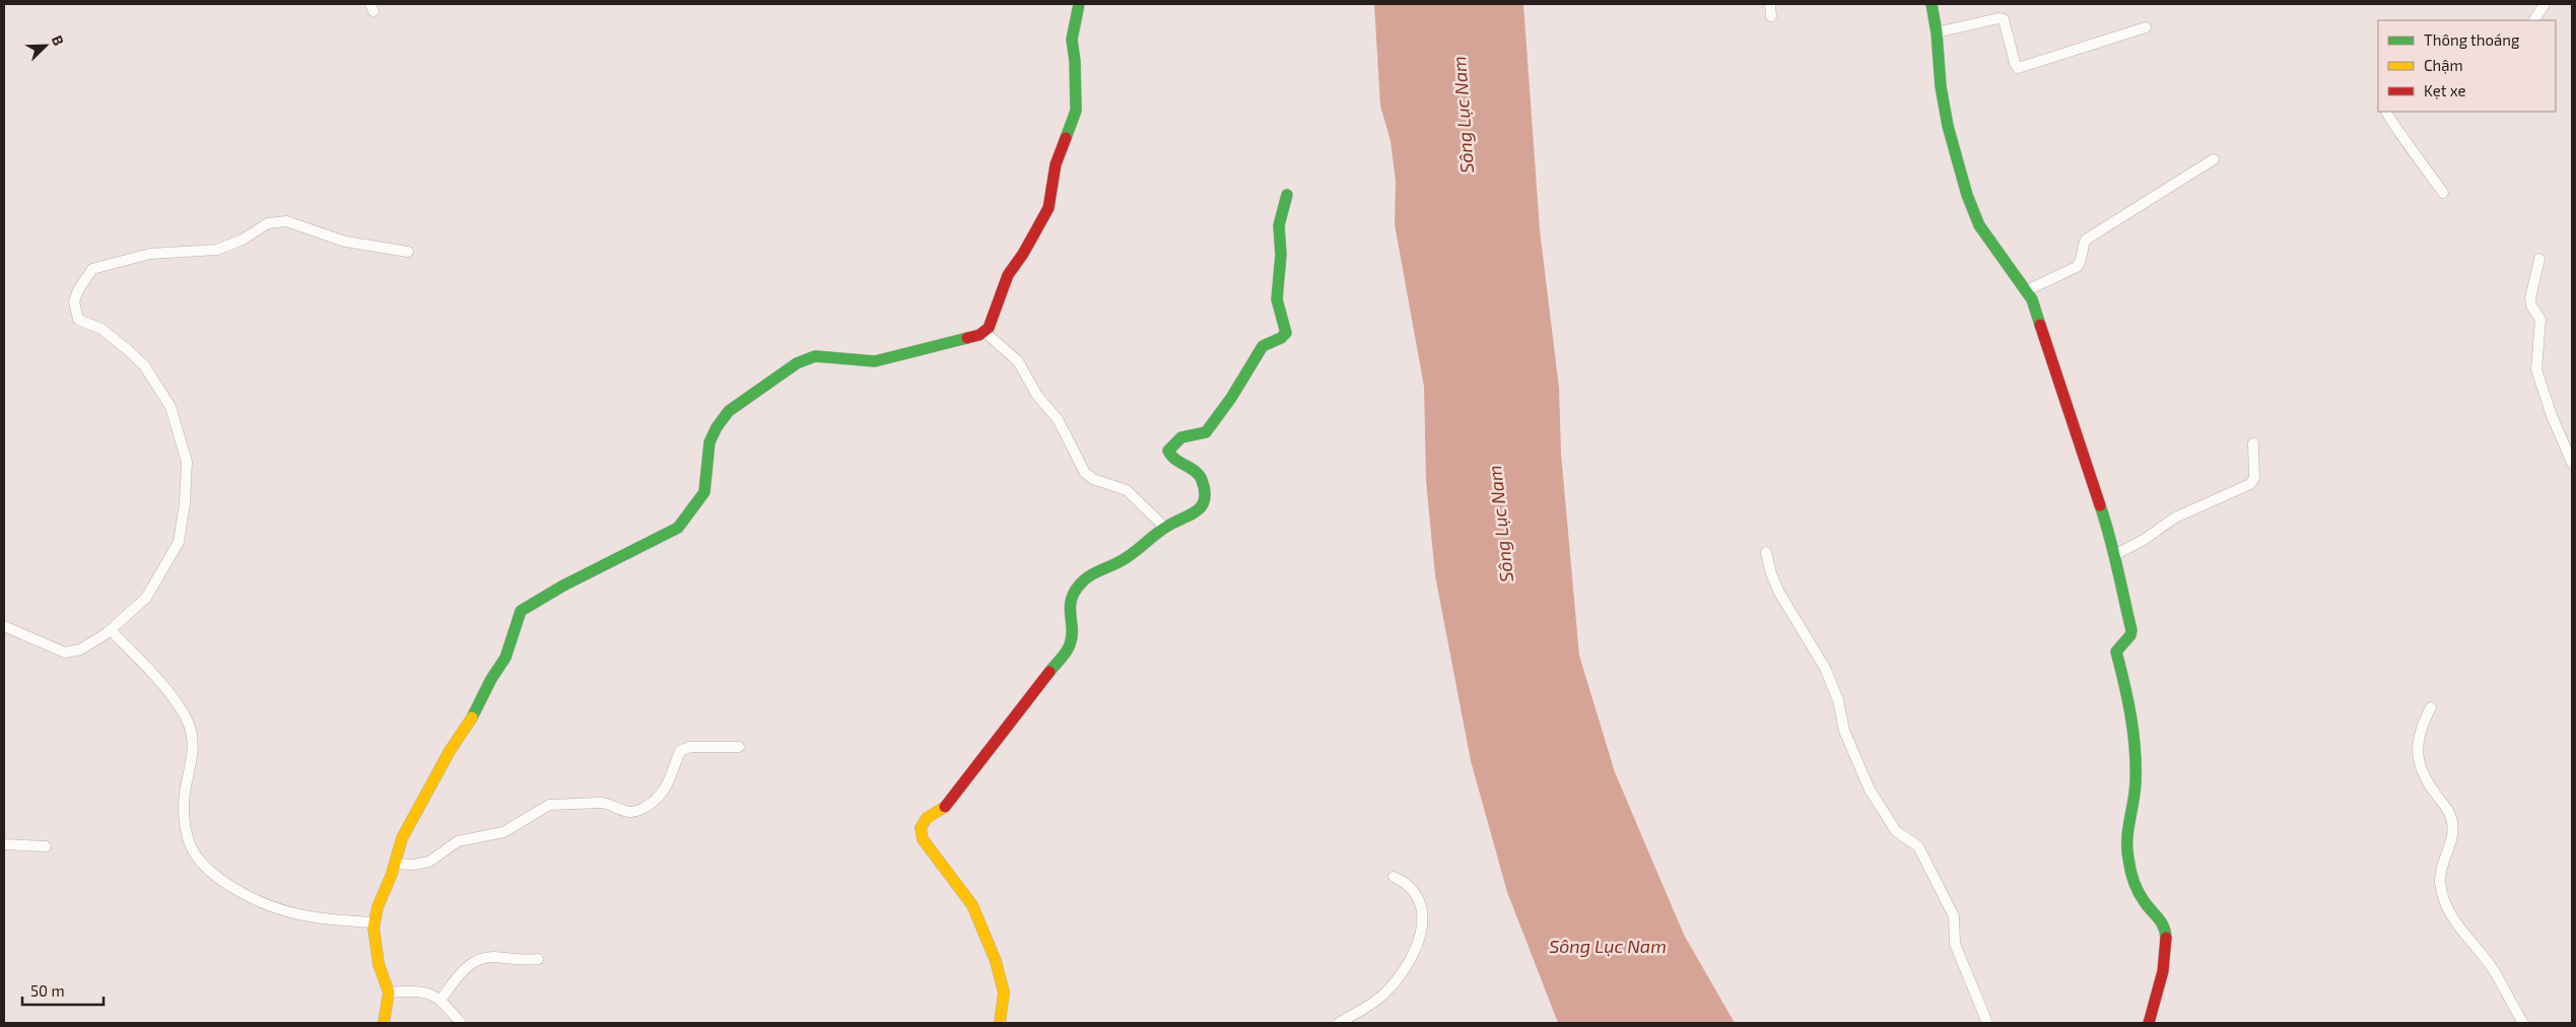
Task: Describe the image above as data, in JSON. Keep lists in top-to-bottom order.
{
  "water": ["Sông Lục Nam"],
  "legend": ["Thông thoáng", "Chậm", "Kẹt xe"],
  "scale_bar": "50 m",
  "north": "top right"
}
